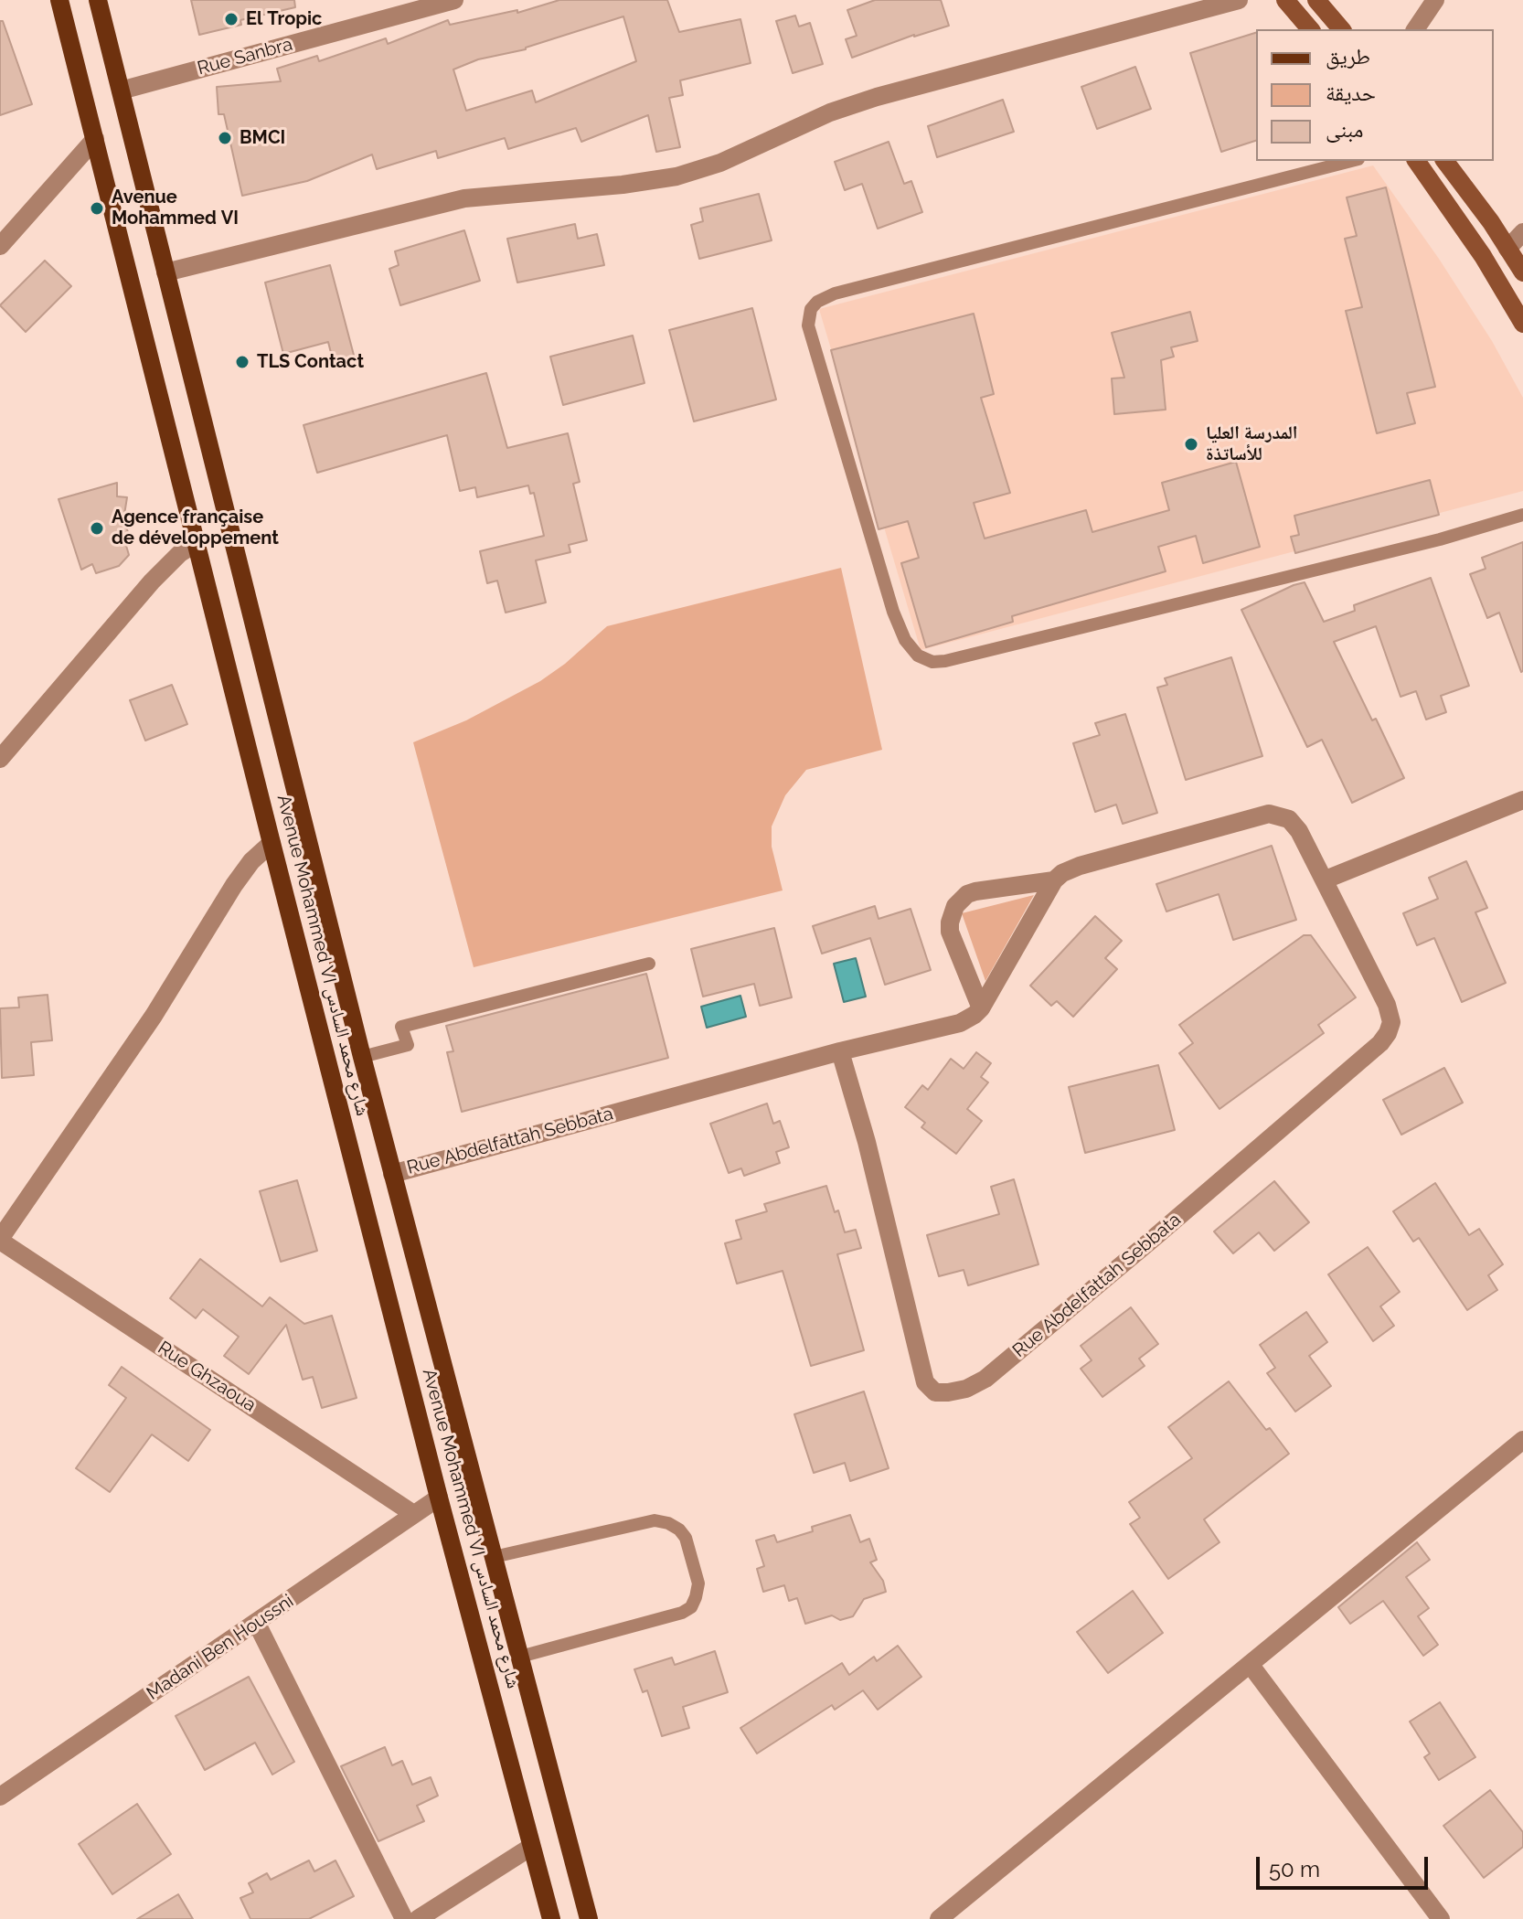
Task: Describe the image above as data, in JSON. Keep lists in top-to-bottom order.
{
  "streets": {
    "main road": ["Avenue Mohammed VI شارع محمد السادس"],
    "street": [
      "Rue Sanbra",
      "Rue Abdelfattah Sebbata",
      "Rue Ghzaoua",
      "Madani Ben Houssni"
    ]
  },
  "crossings": [
    ["Rue Sanbra", "Avenue Mohammed VI شارع محمد السادس"],
    ["Avenue Mohammed VI شارع محمد السادس", "Rue Abdelfattah Sebbata"],
    ["Avenue Mohammed VI شارع محمد السادس", "Madani Ben Houssni"],
    ["Rue Ghzaoua", "Madani Ben Houssni"]
  ],
  "places": [
    "El Tropic",
    "BMCI",
    "Avenue Mohammed VI",
    "TLS Contact",
    "المدرسة العليا للأساتذة",
    "Agence française de développement"
  ],
  "legend": ["طريق", "حديقة", "مبنى"],
  "scale_bar": "50 m"
}
